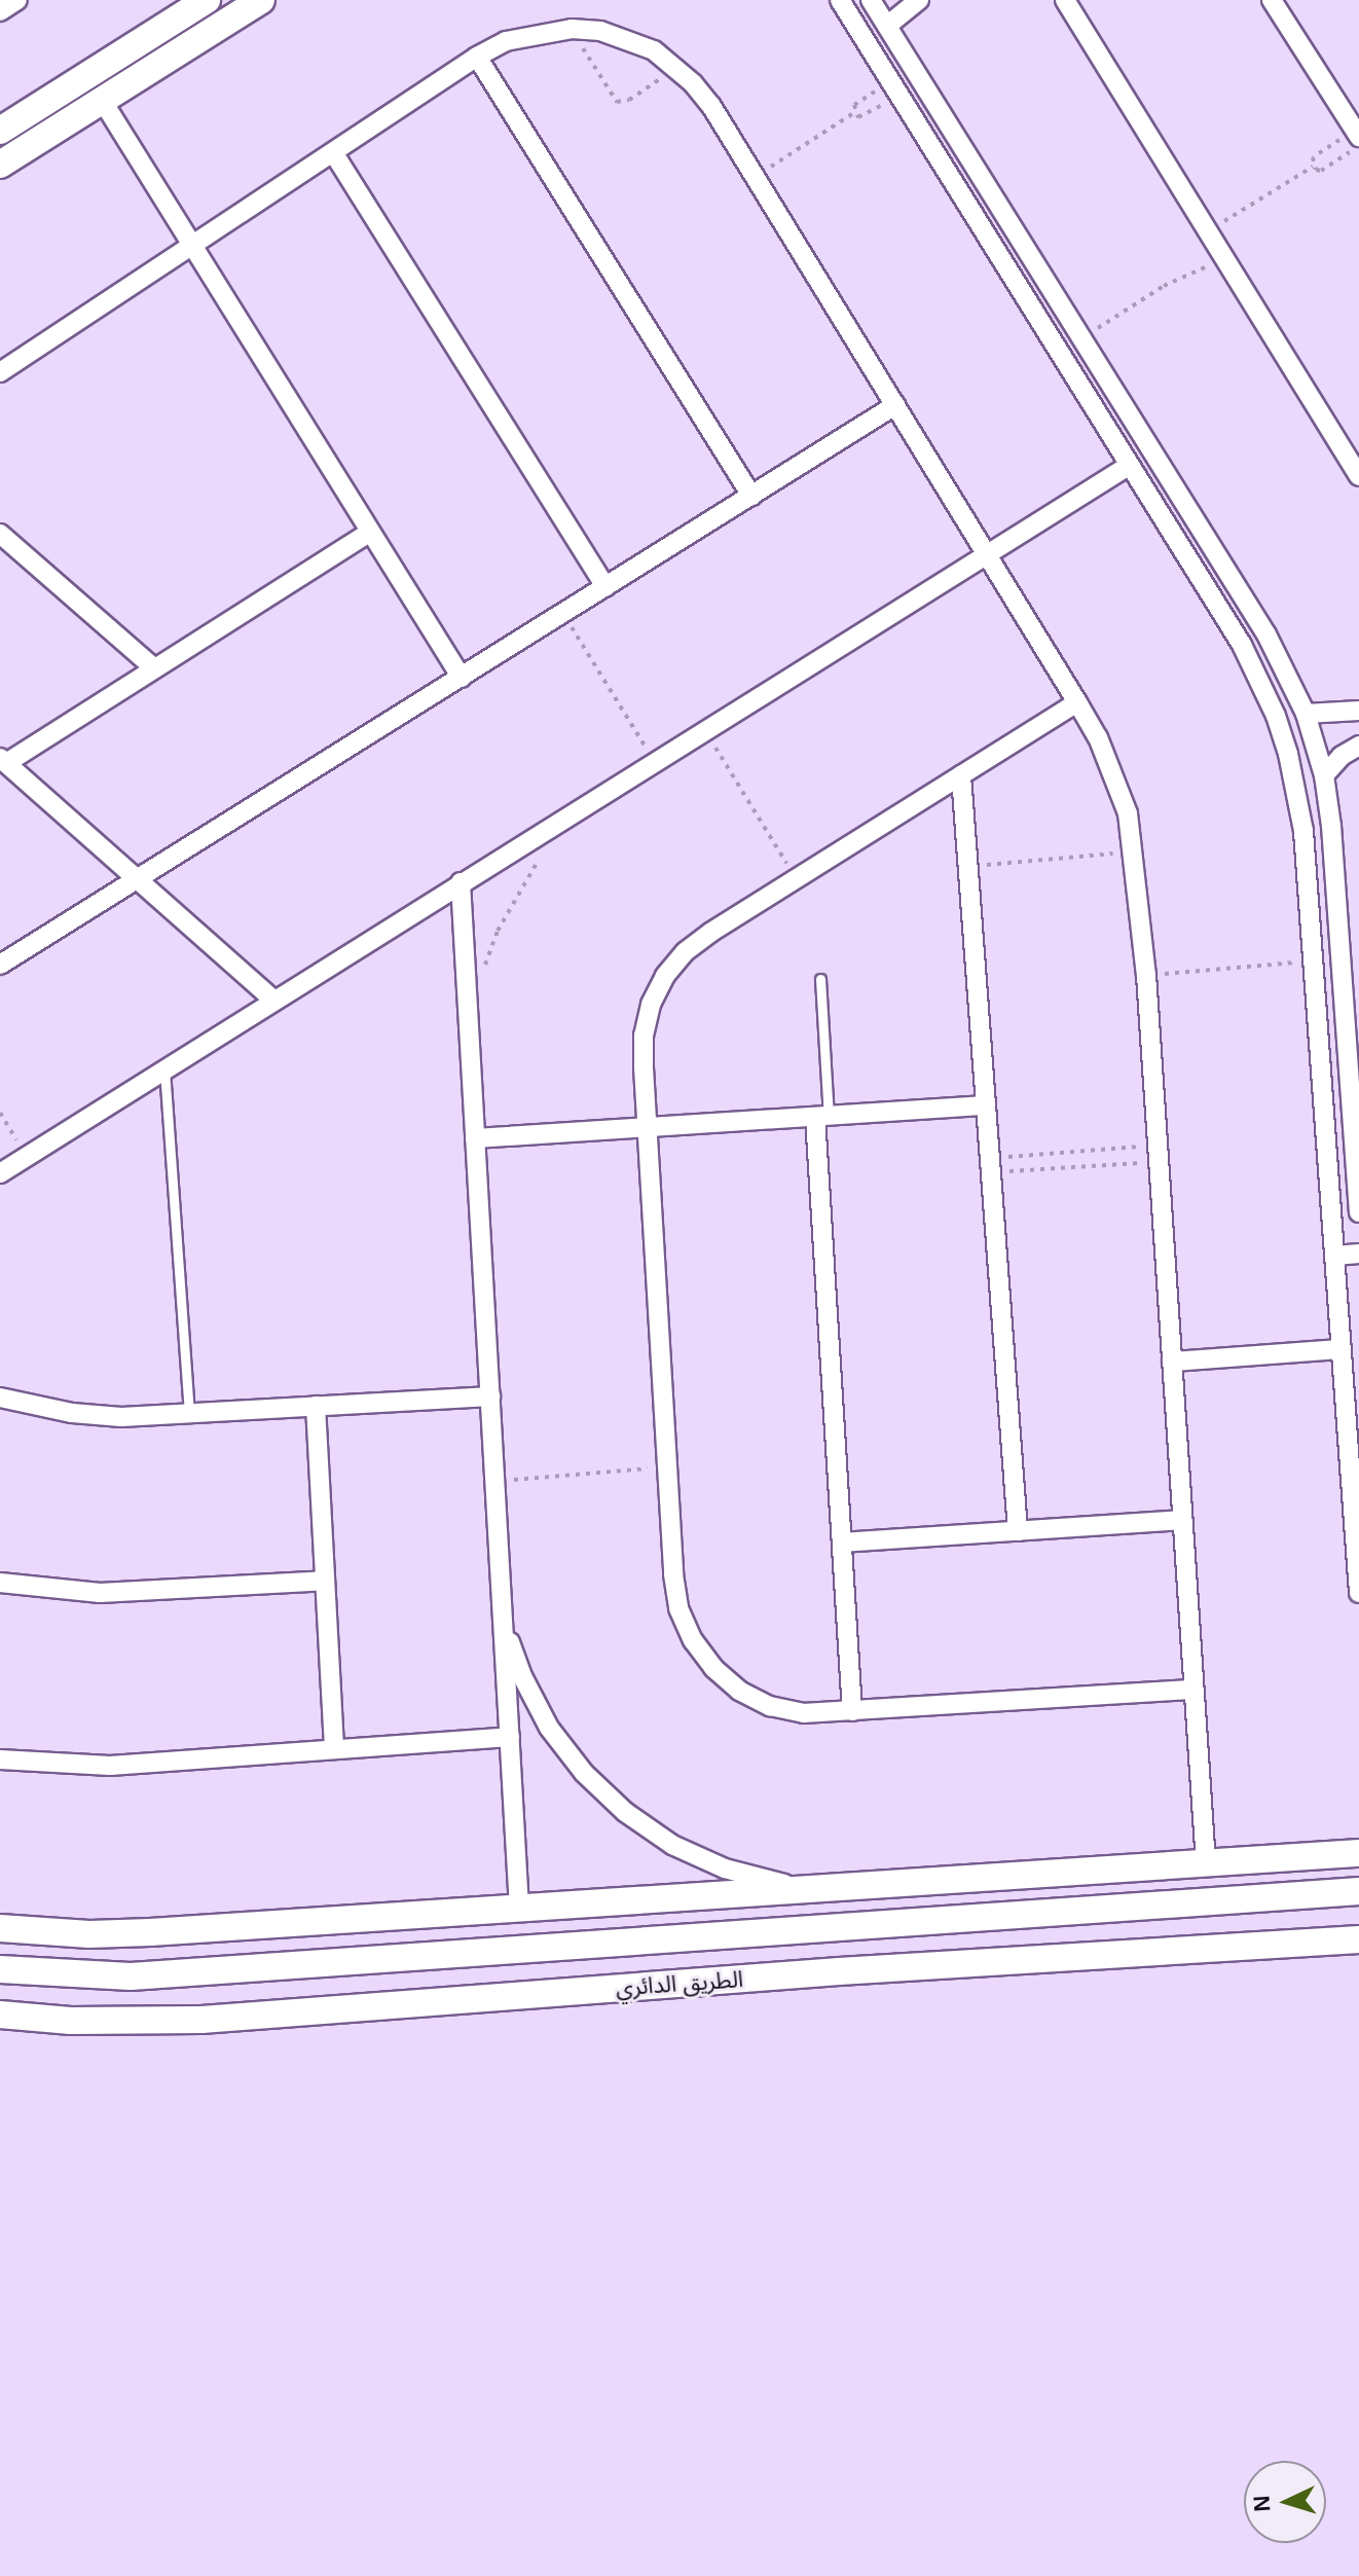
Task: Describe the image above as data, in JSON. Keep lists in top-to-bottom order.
{
  "streets": {
    "main road": ["الطريق الدائري"]
  },
  "north": "left"
}
